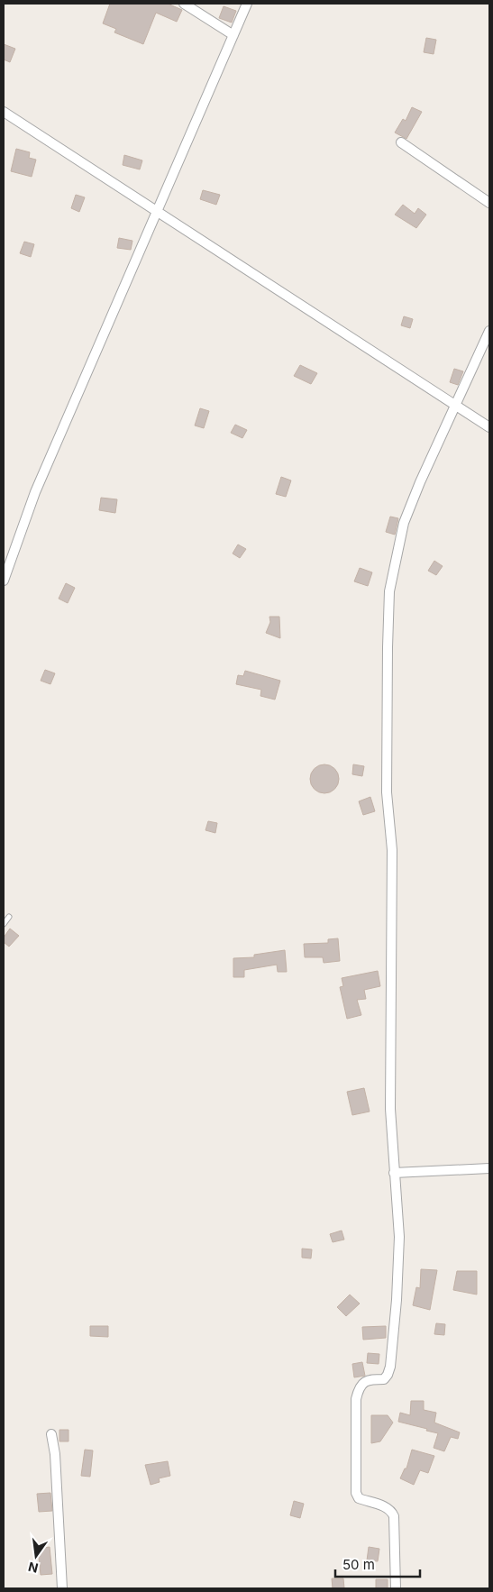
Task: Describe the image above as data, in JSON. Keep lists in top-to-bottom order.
{
  "scale_bar": "50 m",
  "north": "bottom"
}
